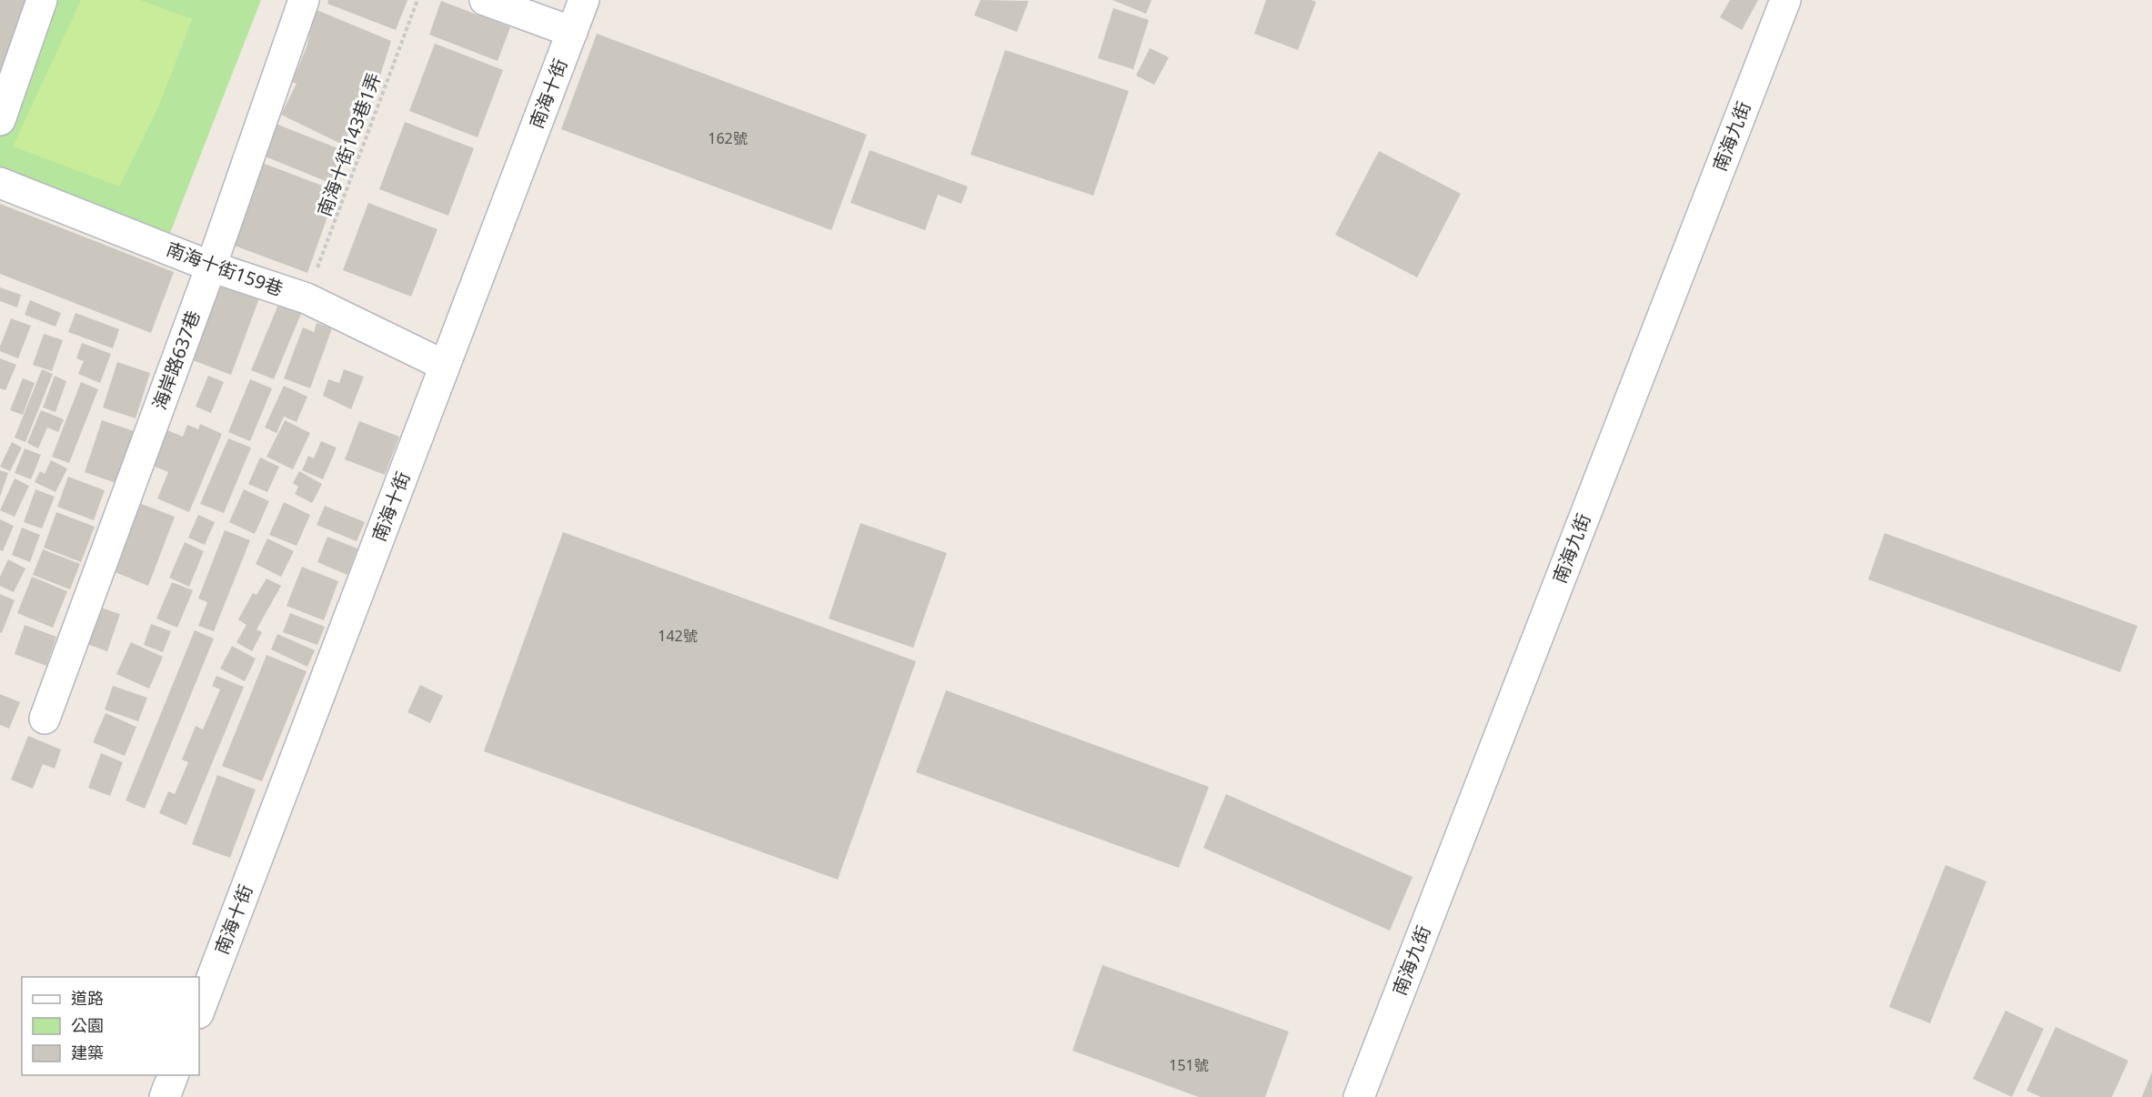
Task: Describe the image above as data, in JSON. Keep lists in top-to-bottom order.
{
  "streets": {
    "street": [
      "南海十街",
      "南海九街",
      "南海十街159巷",
      "海岸路637巷"
    ],
    "path": ["南海十街143巷1弄"]
  },
  "crossings": [
    ["南海十街", "南海十街159巷"],
    ["南海十街143巷1弄", "南海十街159巷"],
    ["南海十街159巷", "海岸路637巷"]
  ],
  "house_numbers": ["162號", "142號", "151號"],
  "legend": ["道路", "公園", "建築"]
}
